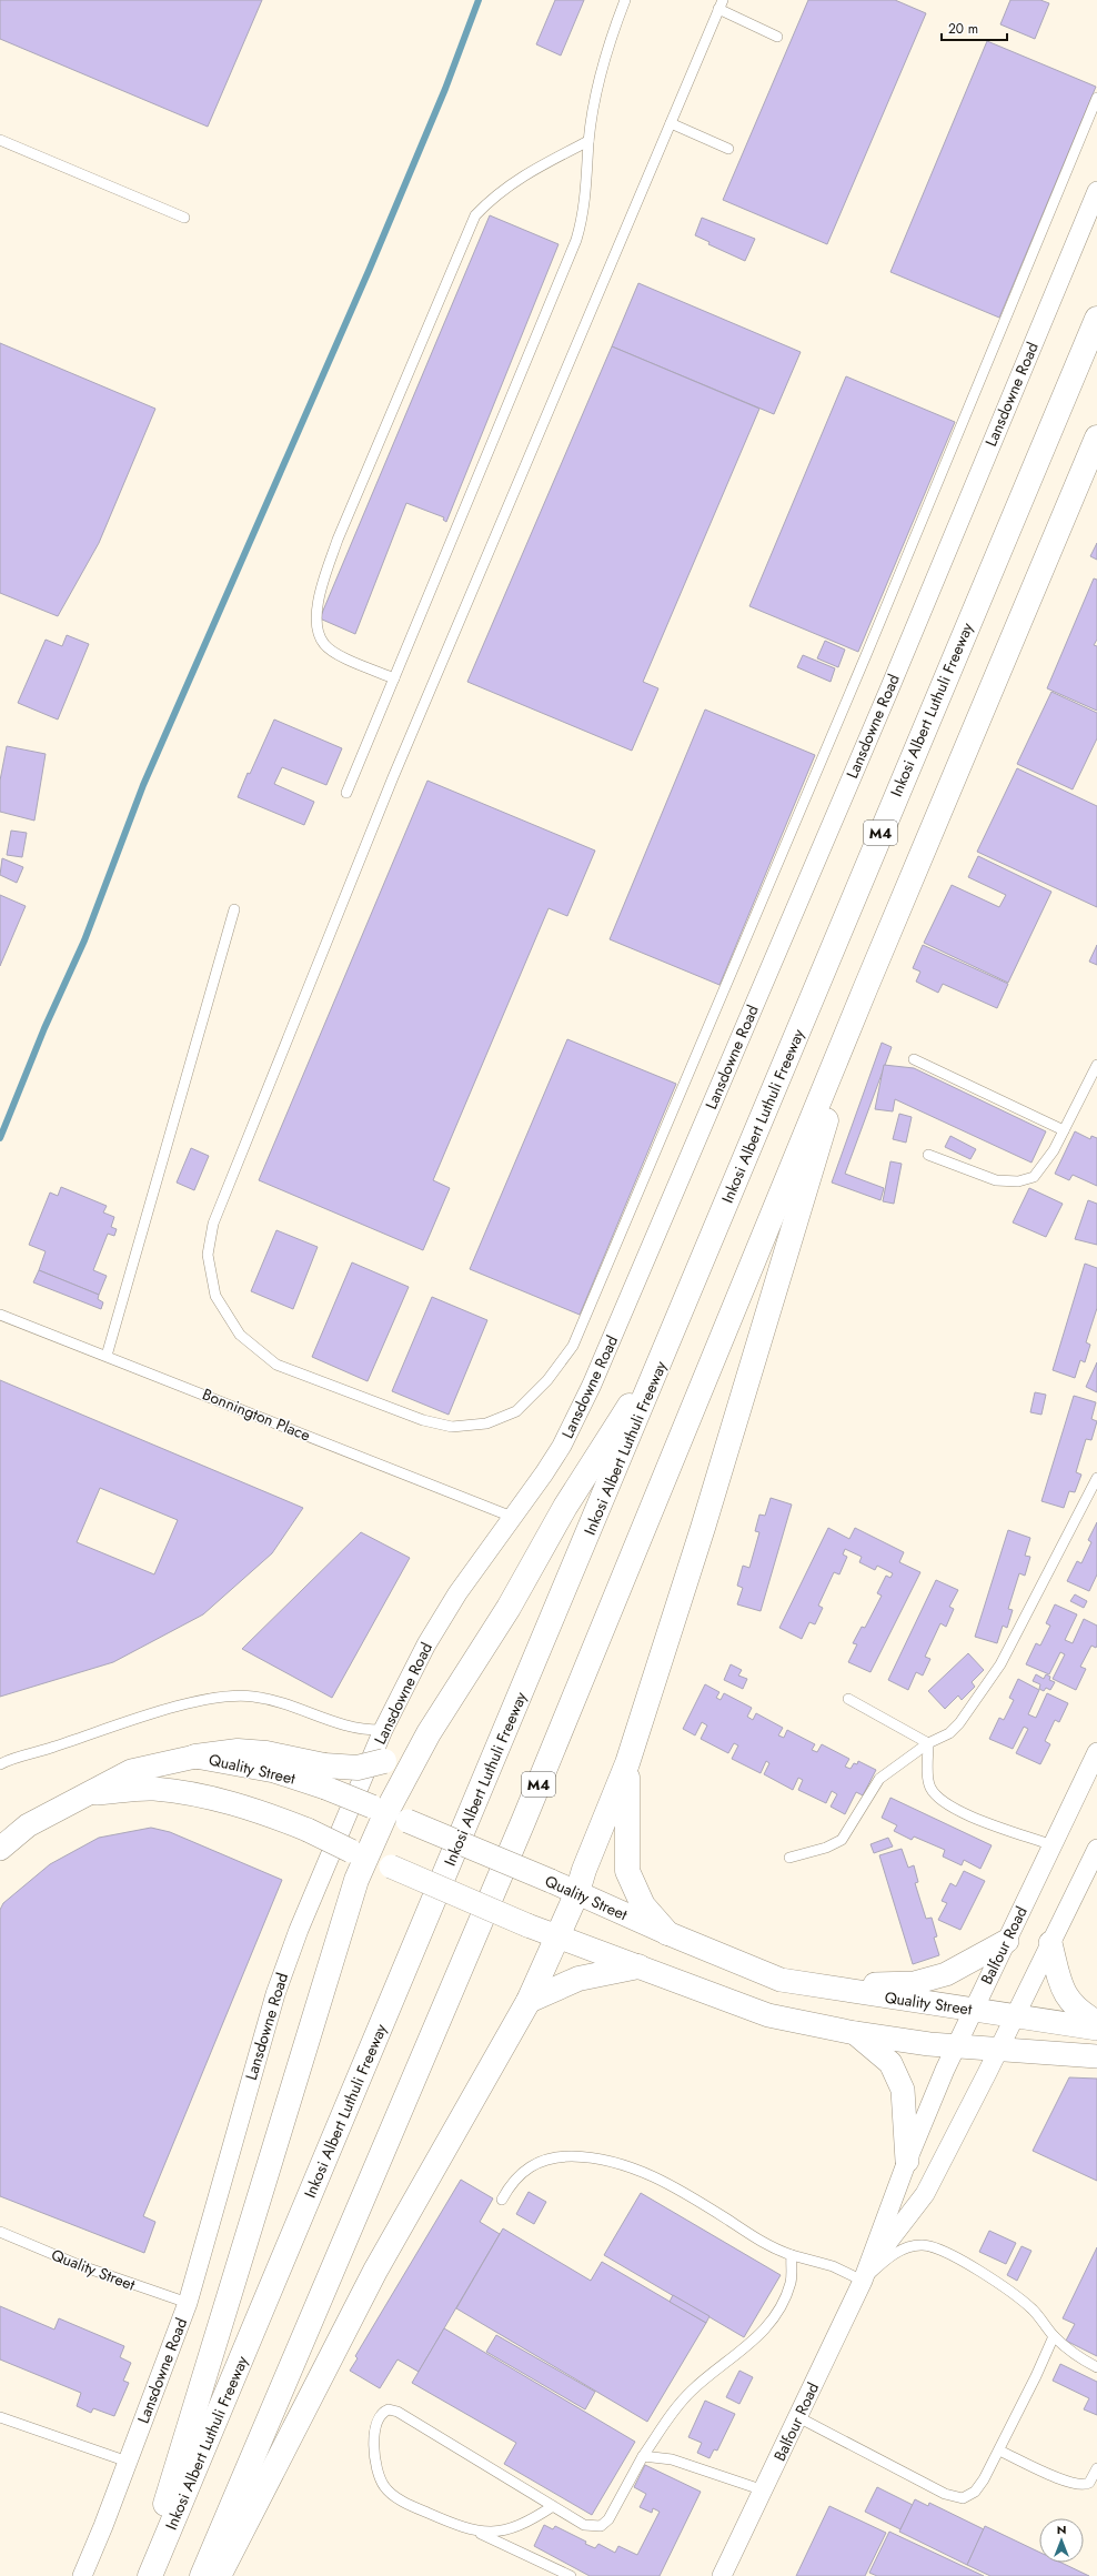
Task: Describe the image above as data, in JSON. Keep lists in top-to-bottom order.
{
  "streets": {
    "highway": ["Inkosi Albert Luthuli Freeway", "M4"],
    "street": ["Lansdowne Road", "Quality Street", "Balfour Road"],
    "lane": ["Bonnington Place"]
  },
  "crossings": [
    ["Lansdowne Road", "Bonnington Place"],
    ["Lansdowne Road", "Quality Street"],
    ["Quality Street", "Balfour Road"]
  ],
  "scale_bar": "20 m",
  "north": "top"
}
